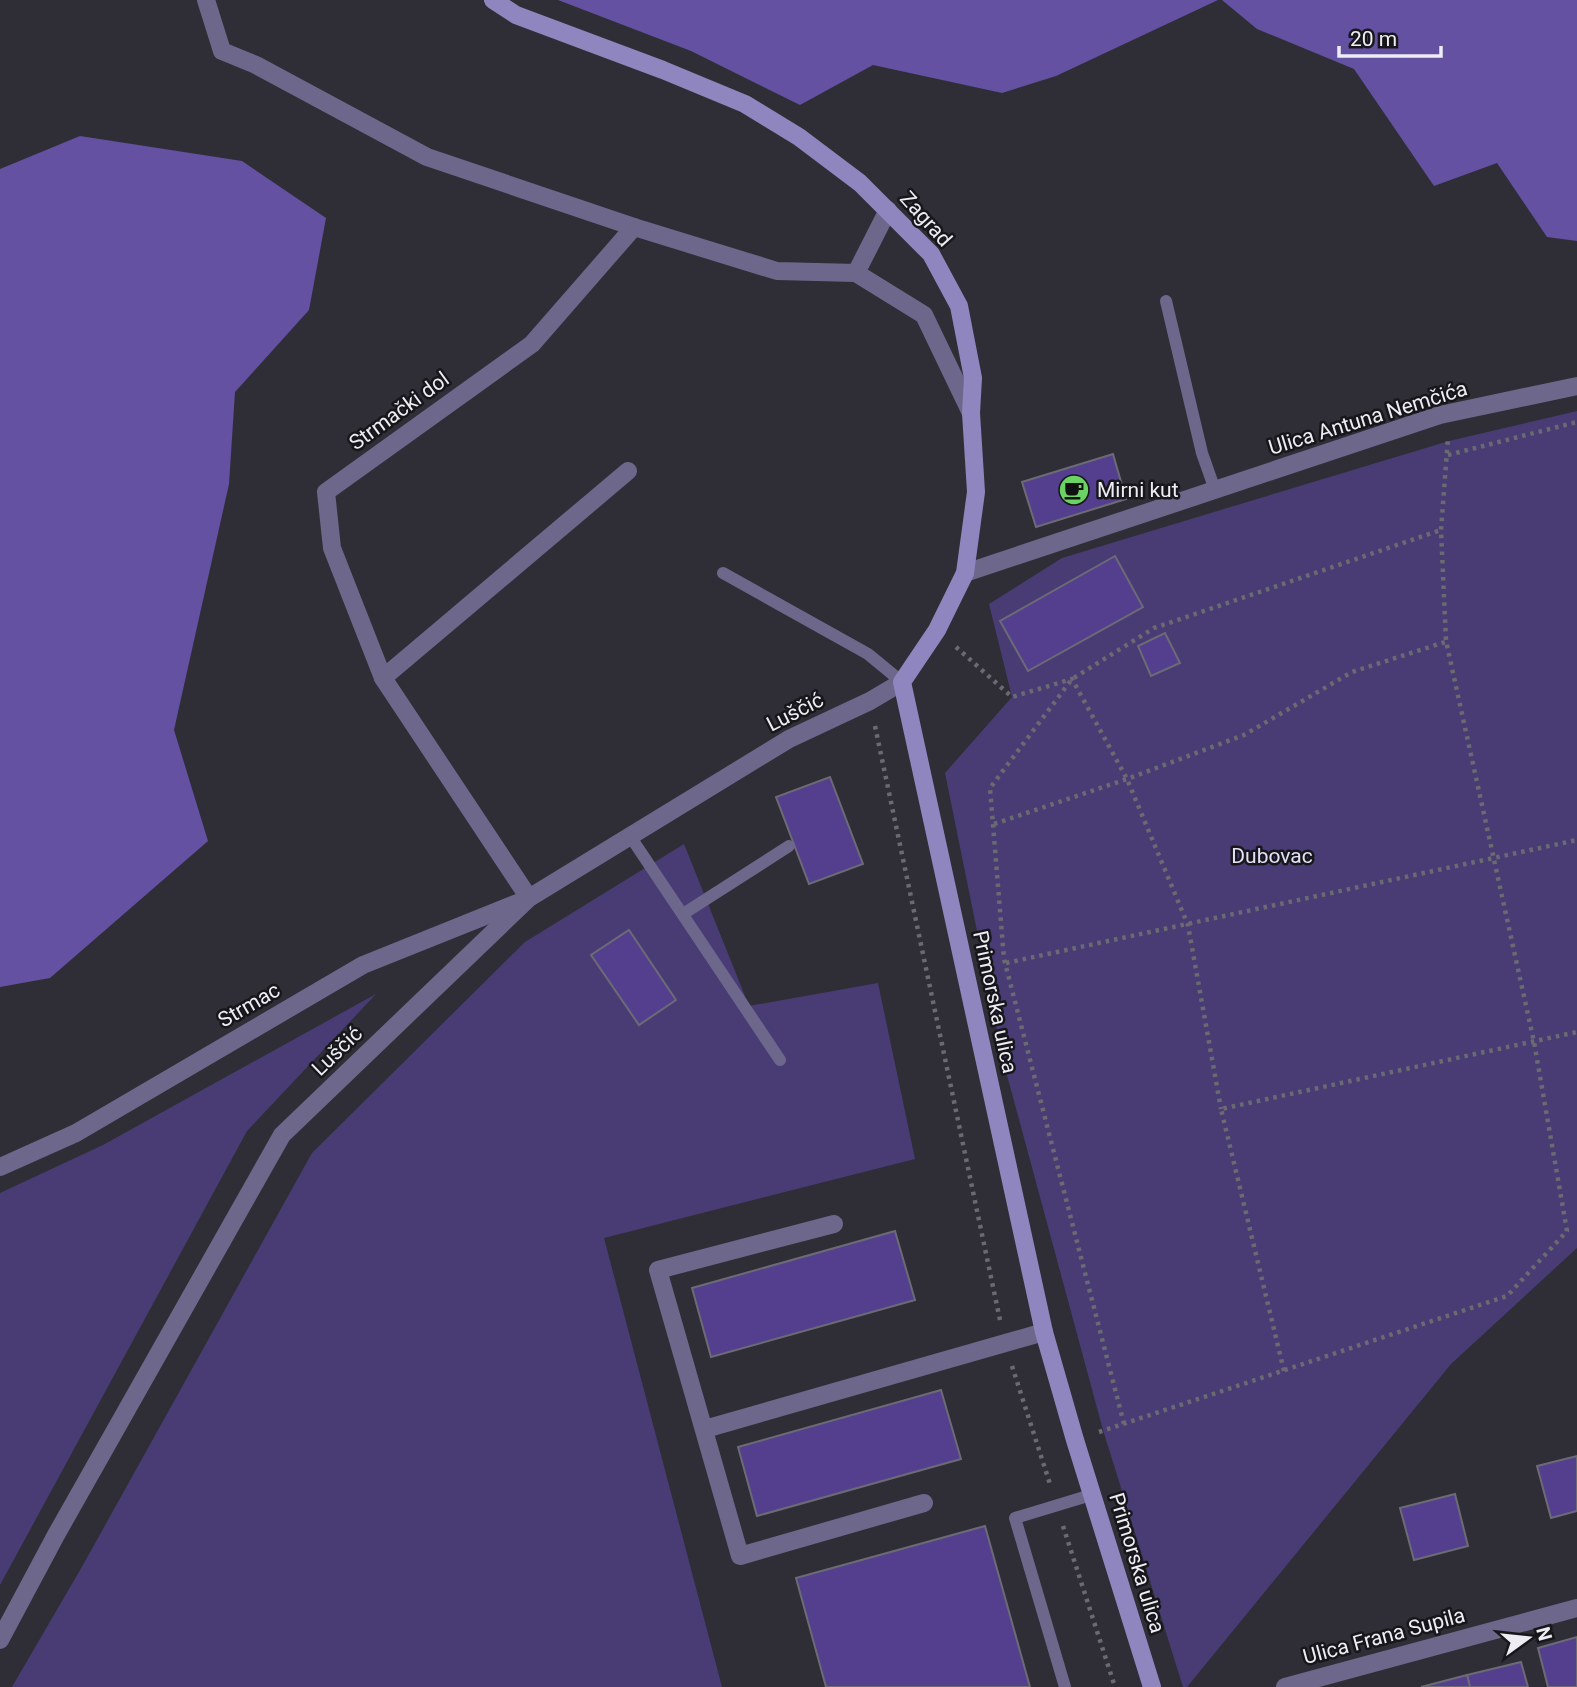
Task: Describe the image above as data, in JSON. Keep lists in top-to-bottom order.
{
  "streets": {
    "main road": ["Zagrad", "Primorska ulica"],
    "street": [
      "Strmački dol",
      "Ulica Antuna Nemčića",
      "Luščić",
      "Strmac",
      "Ulica Frana Supila"
    ]
  },
  "crossings": [
    ["Zagrad", "Ulica Antuna Nemčića"],
    ["Zagrad", "Luščić"],
    ["Zagrad", "Primorska ulica"],
    ["Strmački dol", "Luščić"],
    ["Strmački dol", "Strmac"],
    ["Luščić", "Primorska ulica"],
    ["Luščić", "Strmac"]
  ],
  "parks": ["Dubovac"],
  "places": {
    "cafe": ["Mirni kut"]
  },
  "scale_bar": "20 m",
  "north": "right"
}
